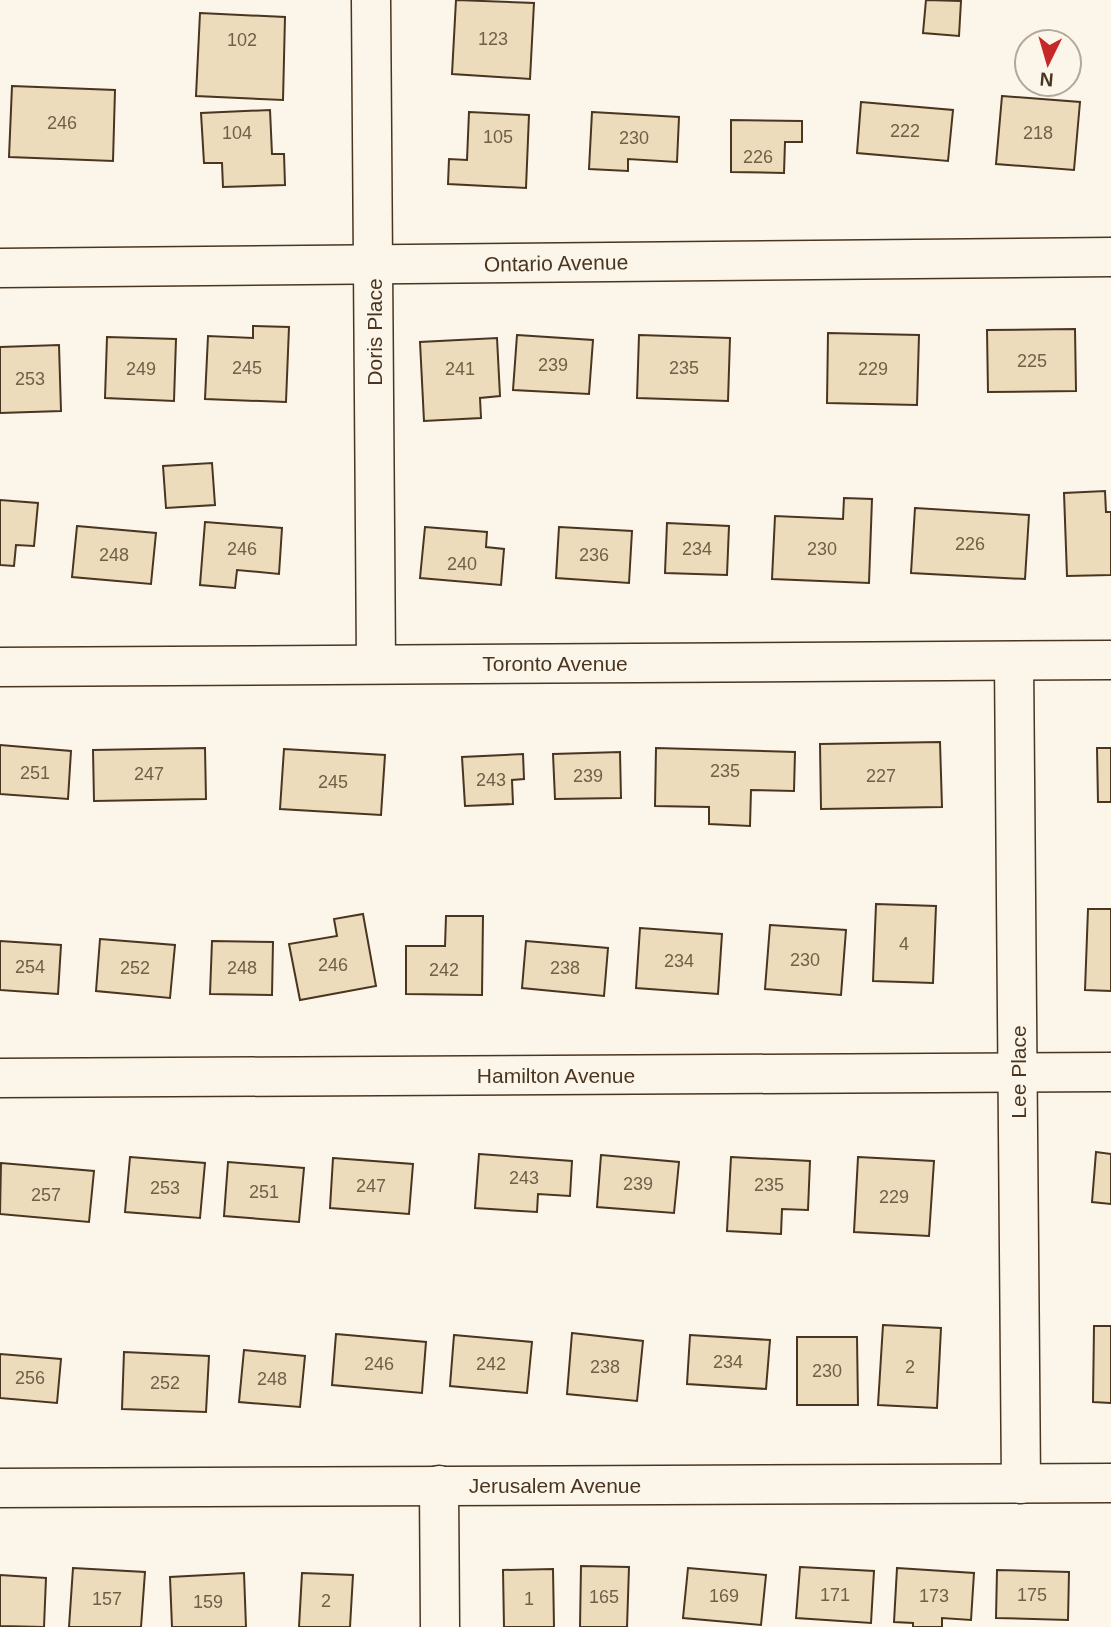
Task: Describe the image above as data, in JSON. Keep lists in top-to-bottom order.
{
  "streets": {
    "street": [
      "Ontario Avenue",
      "Doris Place",
      "Toronto Avenue",
      "Lee Place",
      "Hamilton Avenue",
      "Jerusalem Avenue"
    ]
  },
  "crossings": [
    ["Ontario Avenue", "Doris Place"],
    ["Doris Place", "Toronto Avenue"],
    ["Toronto Avenue", "Lee Place"],
    ["Lee Place", "Hamilton Avenue"],
    ["Lee Place", "Jerusalem Avenue"]
  ],
  "house_numbers": [
    "123",
    "102",
    "246",
    "222",
    "104",
    "218",
    "105",
    "230",
    "226",
    "225",
    "239",
    "245",
    "235",
    "249",
    "241",
    "229",
    "253",
    "226",
    "246",
    "234",
    "230",
    "248",
    "236",
    "240",
    "235",
    "251",
    "247",
    "239",
    "227",
    "243",
    "245",
    "4",
    "230",
    "234",
    "246",
    "254",
    "252",
    "248",
    "238",
    "242",
    "243",
    "239",
    "235",
    "247",
    "253",
    "251",
    "257",
    "229",
    "234",
    "246",
    "242",
    "238",
    "2",
    "230",
    "256",
    "248",
    "252",
    "171",
    "175",
    "169",
    "173",
    "165",
    "157",
    "1",
    "2",
    "159"
  ],
  "north": "bottom"
}
